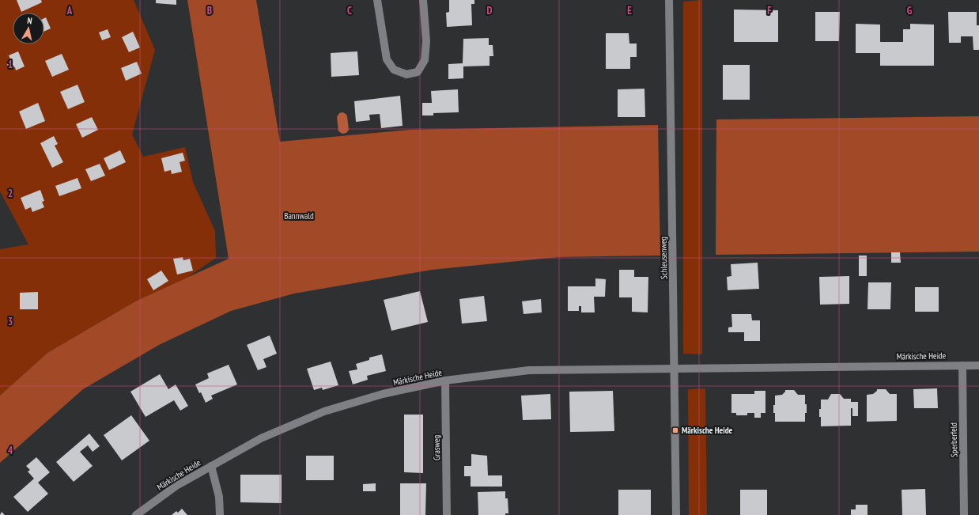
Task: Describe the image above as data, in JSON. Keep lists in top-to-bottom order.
{
  "streets": {
    "street": [
      "Schleusenweg",
      "Märkische Heide",
      "Sperberfeld",
      "Grasweg"
    ]
  },
  "crossings": [
    ["Schleusenweg", "Märkische Heide"],
    ["Märkische Heide", "Sperberfeld"],
    ["Märkische Heide", "Grasweg"]
  ],
  "parks": ["Bannwald"],
  "places": {
    "transit": ["Märkische Heide"]
  },
  "north": "top",
  "grid": {
    "columns": [
      "A",
      "B",
      "C",
      "D",
      "E",
      "F",
      "G"
    ],
    "rows": [
      "1",
      "2",
      "3",
      "4"
    ]
  }
}
